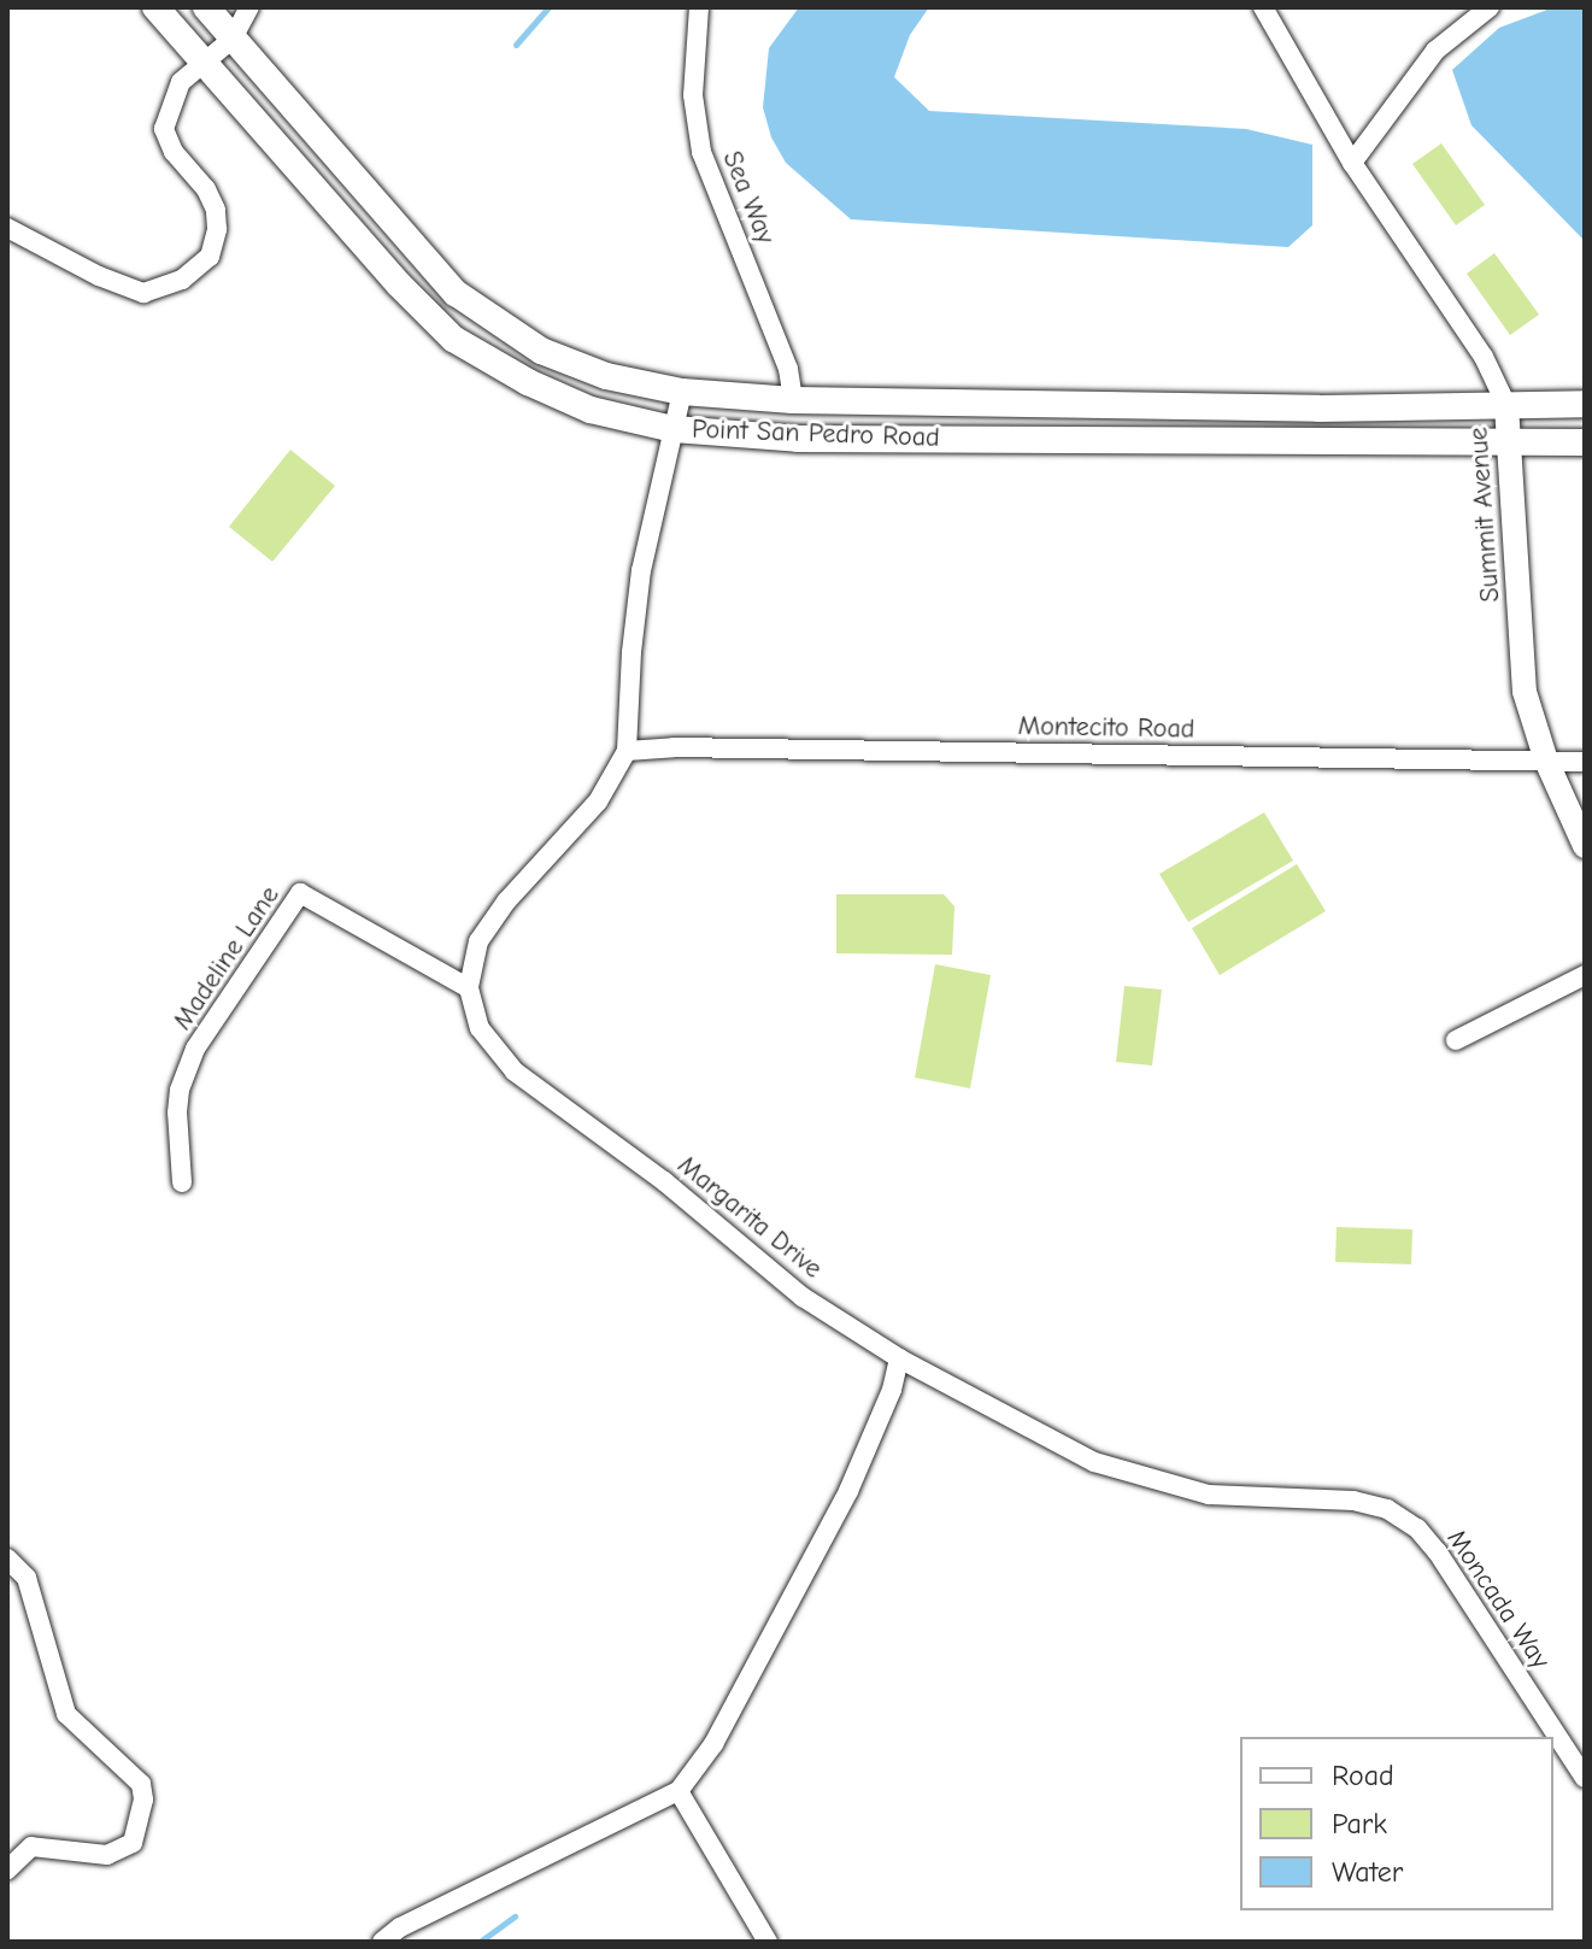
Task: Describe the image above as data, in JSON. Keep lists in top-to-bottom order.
{
  "streets": {
    "main road": ["Point San Pedro Road"],
    "street": [
      "Sea Way",
      "Summit Avenue",
      "Montecito Road",
      "Madeline Lane",
      "Margarita Drive",
      "Moncada Way"
    ]
  },
  "crossings": [
    ["Sea Way", "Point San Pedro Road"],
    ["Point San Pedro Road", "Summit Avenue"],
    ["Summit Avenue", "Montecito Road"],
    ["Madeline Lane", "Margarita Drive"],
    ["Margarita Drive", "Moncada Way"]
  ],
  "legend": ["Road", "Park", "Water"]
}
